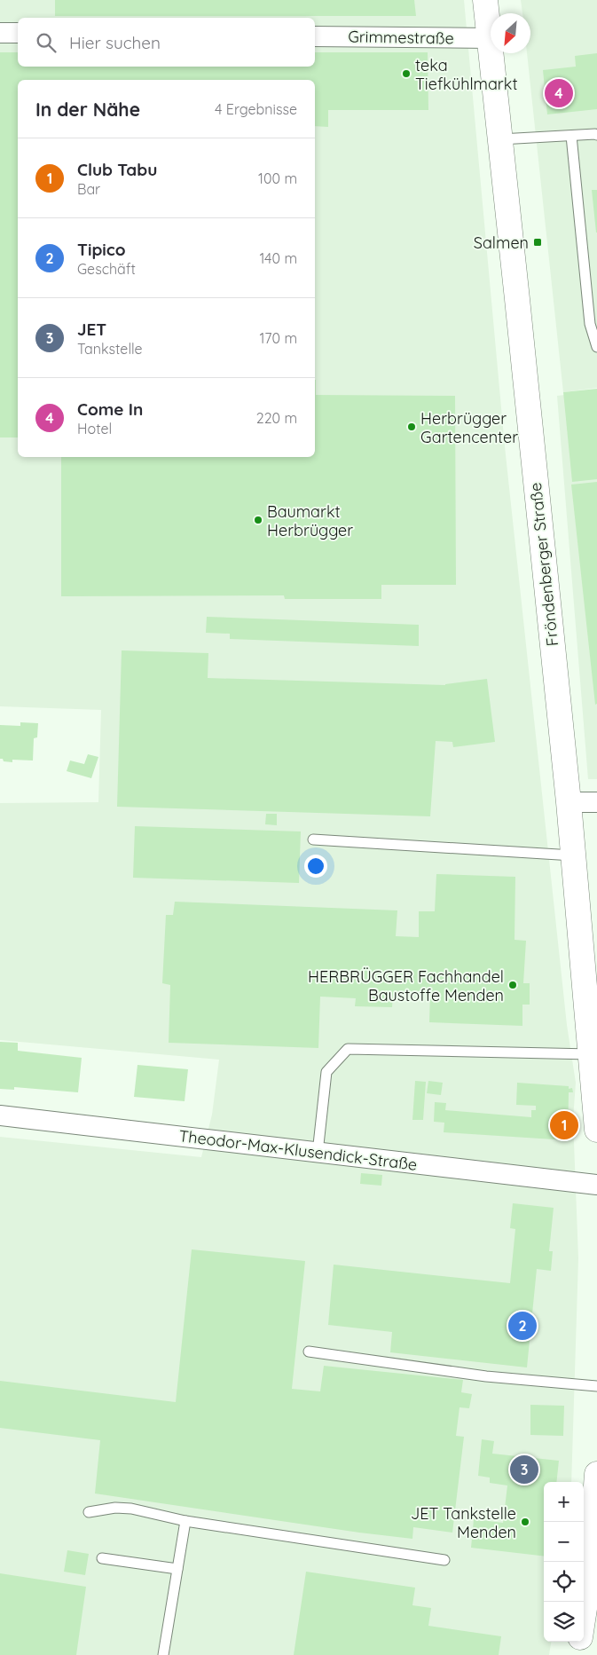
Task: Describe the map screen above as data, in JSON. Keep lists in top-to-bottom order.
{
  "streets": {
    "main road": ["Fröndenberger Straße"],
    "street": ["Grimmestraße", "Theodor-Max-Klusendick-Straße"]
  },
  "crossings": [
    ["Grimmestraße", "Fröndenberger Straße"]
  ],
  "places": {
    "other": [
      "teka Tiefkühlmarkt",
      "Herbrügger Gartencenter",
      "Baumarkt Herbrügger",
      "HERBRÜGGER Fachhandel Baustoffe Menden",
      "JET Tankstelle Menden"
    ],
    "transit": ["Salmen"]
  },
  "north": "bottom left",
  "page": {
    "search": "Hier suchen",
    "pins": [
      "4",
      "1",
      "2",
      "3"
    ],
    "heading": ["In der Nähe", "4 Ergebnisse"],
    "list": [
      {
        "mark": "1",
        "name": "Club Tabu",
        "note": "Bar",
        "value": "100 m"
      },
      {
        "mark": "2",
        "name": "Tipico",
        "note": "Geschäft",
        "value": "140 m"
      },
      {
        "mark": "3",
        "name": "JET",
        "note": "Tankstelle",
        "value": "170 m"
      },
      {
        "mark": "4",
        "name": "Come In",
        "note": "Hotel",
        "value": "220 m"
      }
    ],
    "map_buttons": ["+", "−"]
  }
}
